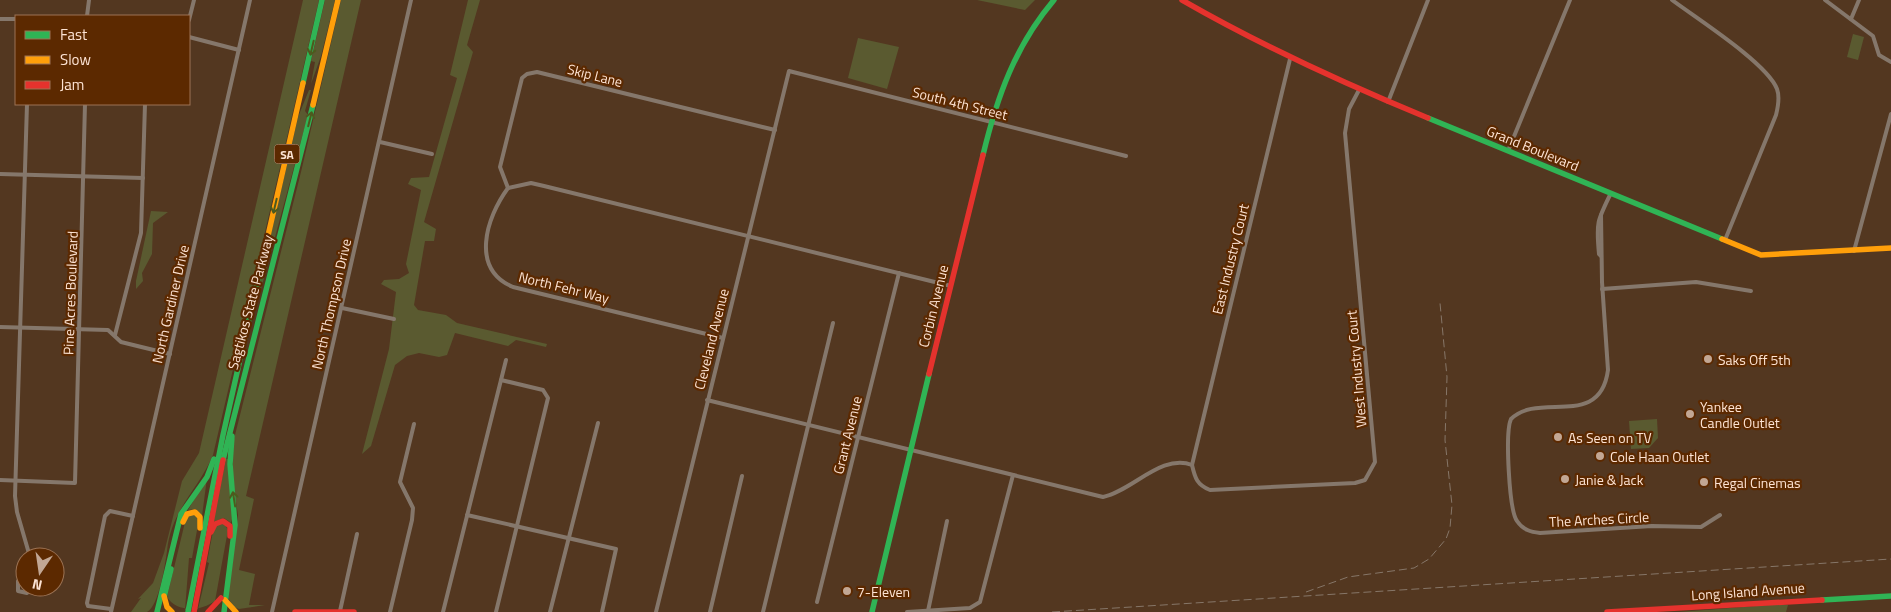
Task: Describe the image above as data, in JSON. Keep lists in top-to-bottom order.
{
  "streets": {
    "main road": [
      "Grand Boulevard",
      "SA",
      "Sagtikos State Parkway",
      "Corbin Avenue",
      "Long Island Avenue"
    ],
    "street": [
      "Skip Lane",
      "South 4th Street",
      "East Industry Court",
      "North Fehr Way",
      "Pine Acres Boulevard",
      "North Gardiner Drive",
      "North Thompson Drive",
      "Cleveland Avenue",
      "West Industry Court",
      "Grant Avenue",
      "The Arches Circle"
    ]
  },
  "crossings": [
    ["Skip Lane", "North Fehr Way"],
    ["Skip Lane", "Cleveland Avenue"],
    ["South 4th Street", "Corbin Avenue"],
    ["South 4th Street", "Cleveland Avenue"],
    ["Grand Boulevard", "East Industry Court"],
    ["Grand Boulevard", "West Industry Court"],
    ["East Industry Court", "West Industry Court"],
    ["North Fehr Way", "Cleveland Avenue"]
  ],
  "places": [
    "Saks Off 5th",
    "Yankee Candle Outlet",
    "As Seen on TV",
    "Cole Haan Outlet",
    "Janie & Jack",
    "Regal Cinemas",
    "7-Eleven"
  ],
  "legend": ["Fast", "Slow", "Jam"],
  "north": "bottom"
}
